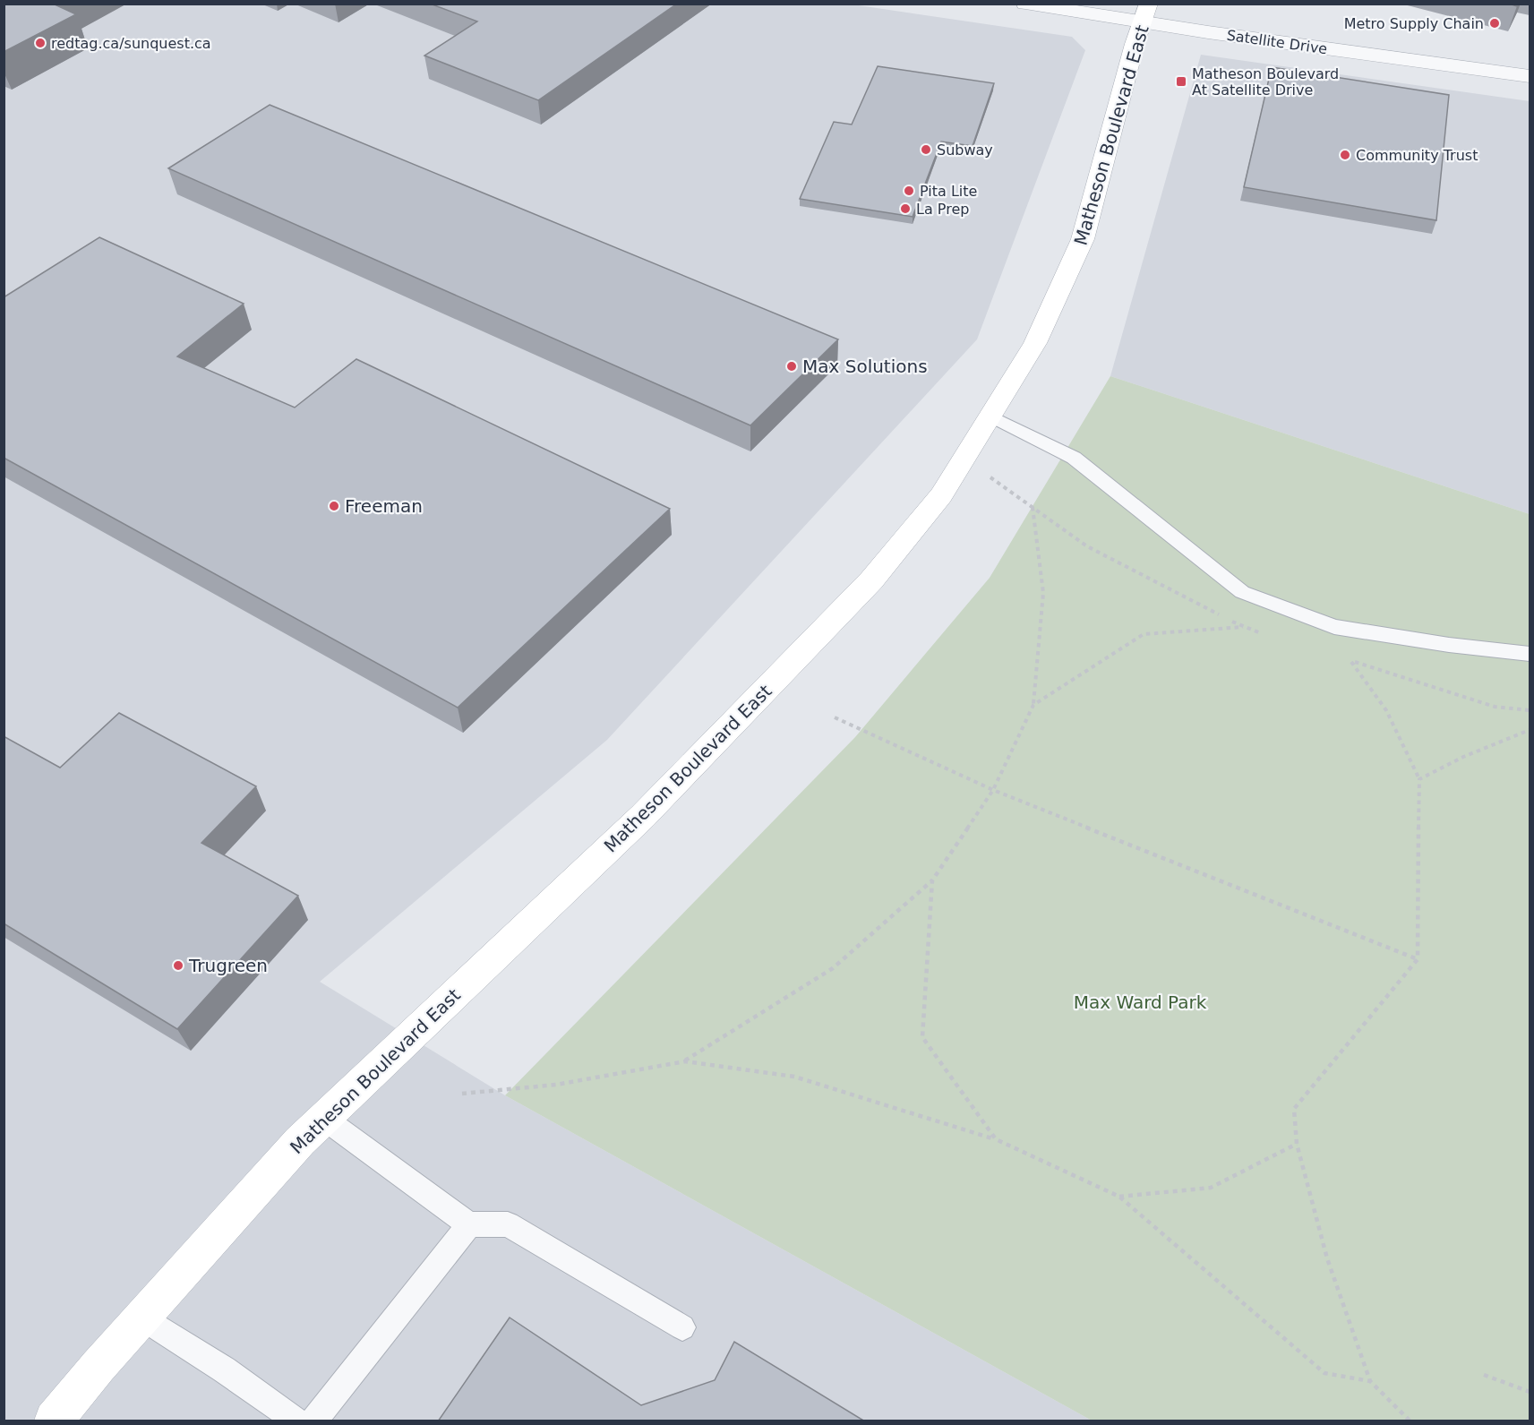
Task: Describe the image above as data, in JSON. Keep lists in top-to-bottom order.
{
  "streets": {
    "street": ["Satellite Drive", "Matheson Boulevard East"]
  },
  "crossings": [
    ["Satellite Drive", "Matheson Boulevard East"]
  ],
  "parks": ["Max Ward Park"],
  "places": {
    "other": [
      "Metro Supply Chain",
      "redtag.ca/sunquest.ca",
      "Subway",
      "Community Trust",
      "Pita Lite",
      "La Prep",
      "Max Solutions",
      "Freeman",
      "Trugreen"
    ],
    "transit": ["Matheson Boulevard At Satellite Drive"]
  }
}
